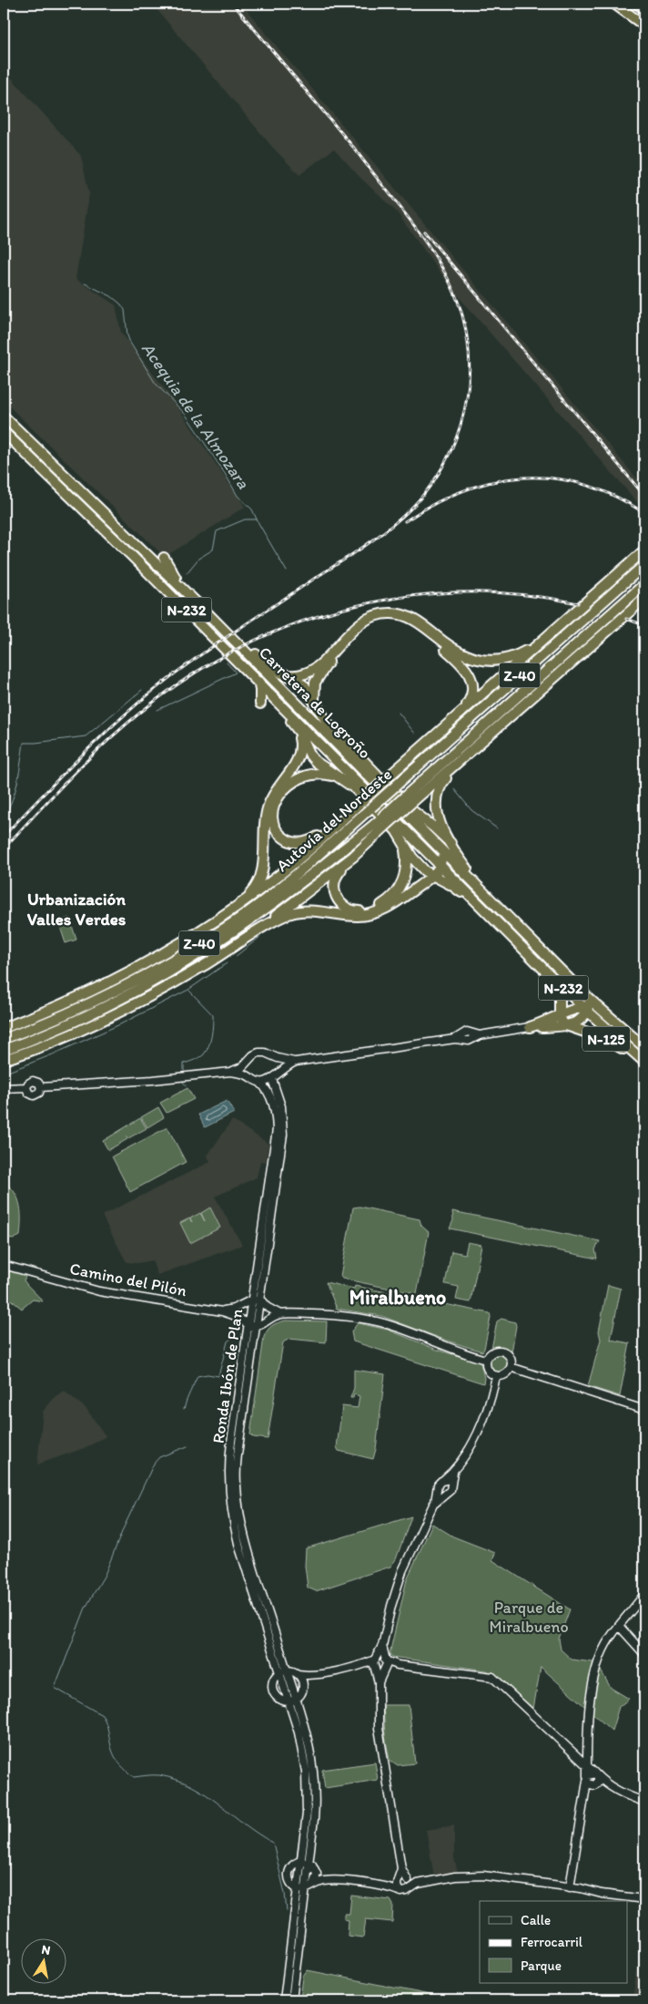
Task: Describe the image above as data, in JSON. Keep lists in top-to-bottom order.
{
  "streets": {
    "highway": [
      "N-232",
      "Z-40",
      "Carretera de Logroño",
      "Autovía del Nordeste",
      "N-125"
    ],
    "street": ["Camino del Pilón", "Ronda Ibón de Plan"]
  },
  "crossings": [
    ["Carretera de Logroño", "N-125"],
    ["N-125", "Ronda Ibón de Plan"],
    ["Camino del Pilón", "Ronda Ibón de Plan"]
  ],
  "districts": ["Urbanización Valles Verdes", "Miralbueno"],
  "water": ["Acequia de la Almozara"],
  "parks": ["Parque de Miralbueno"],
  "legend": ["Calle", "Ferrocarril", "Parque"],
  "north": "top"
}
